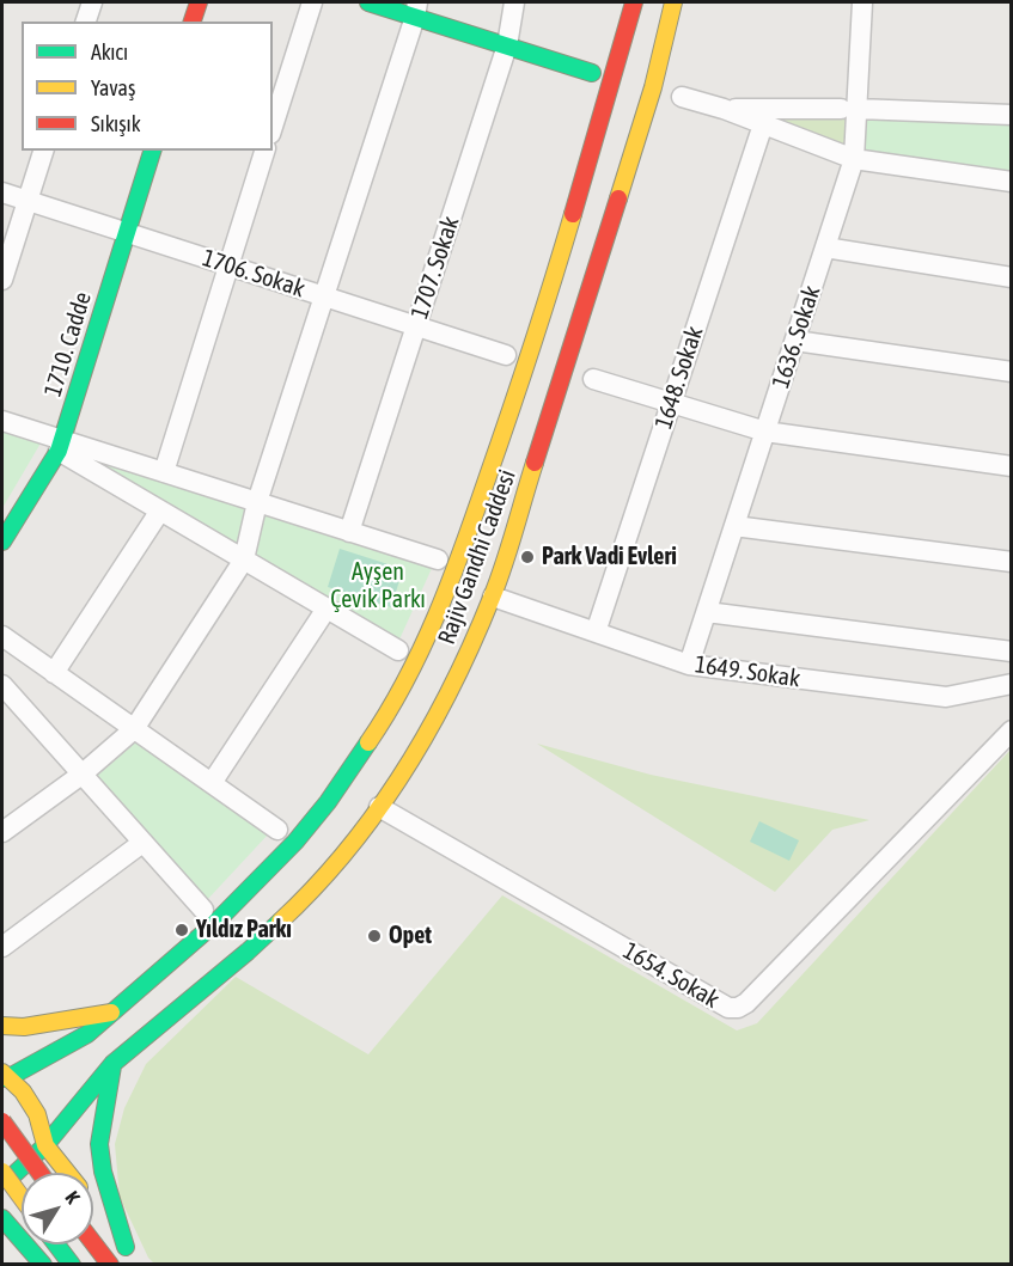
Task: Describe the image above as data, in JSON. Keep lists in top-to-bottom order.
{
  "streets": {
    "main road": ["1710. Cadde", "Rajiv Gandhi Caddesi"],
    "street": [
      "1707. Sokak",
      "1706. Sokak",
      "1636. Sokak",
      "1648. Sokak",
      "1649. Sokak",
      "1654. Sokak"
    ]
  },
  "crossings": [
    ["1707. Sokak", "1706. Sokak"],
    ["1706. Sokak", "1710. Cadde"],
    ["1636. Sokak", "1649. Sokak"],
    ["1648. Sokak", "1649. Sokak"],
    ["Rajiv Gandhi Caddesi", "1649. Sokak"],
    ["Rajiv Gandhi Caddesi", "1654. Sokak"]
  ],
  "parks": ["Ayşen Çevik Parkı"],
  "places": ["Park Vadi Evleri", "Yıldız Parkı", "Opet"],
  "legend": ["Akıcı", "Yavaş", "Sıkışık"],
  "north": "top right"
}
